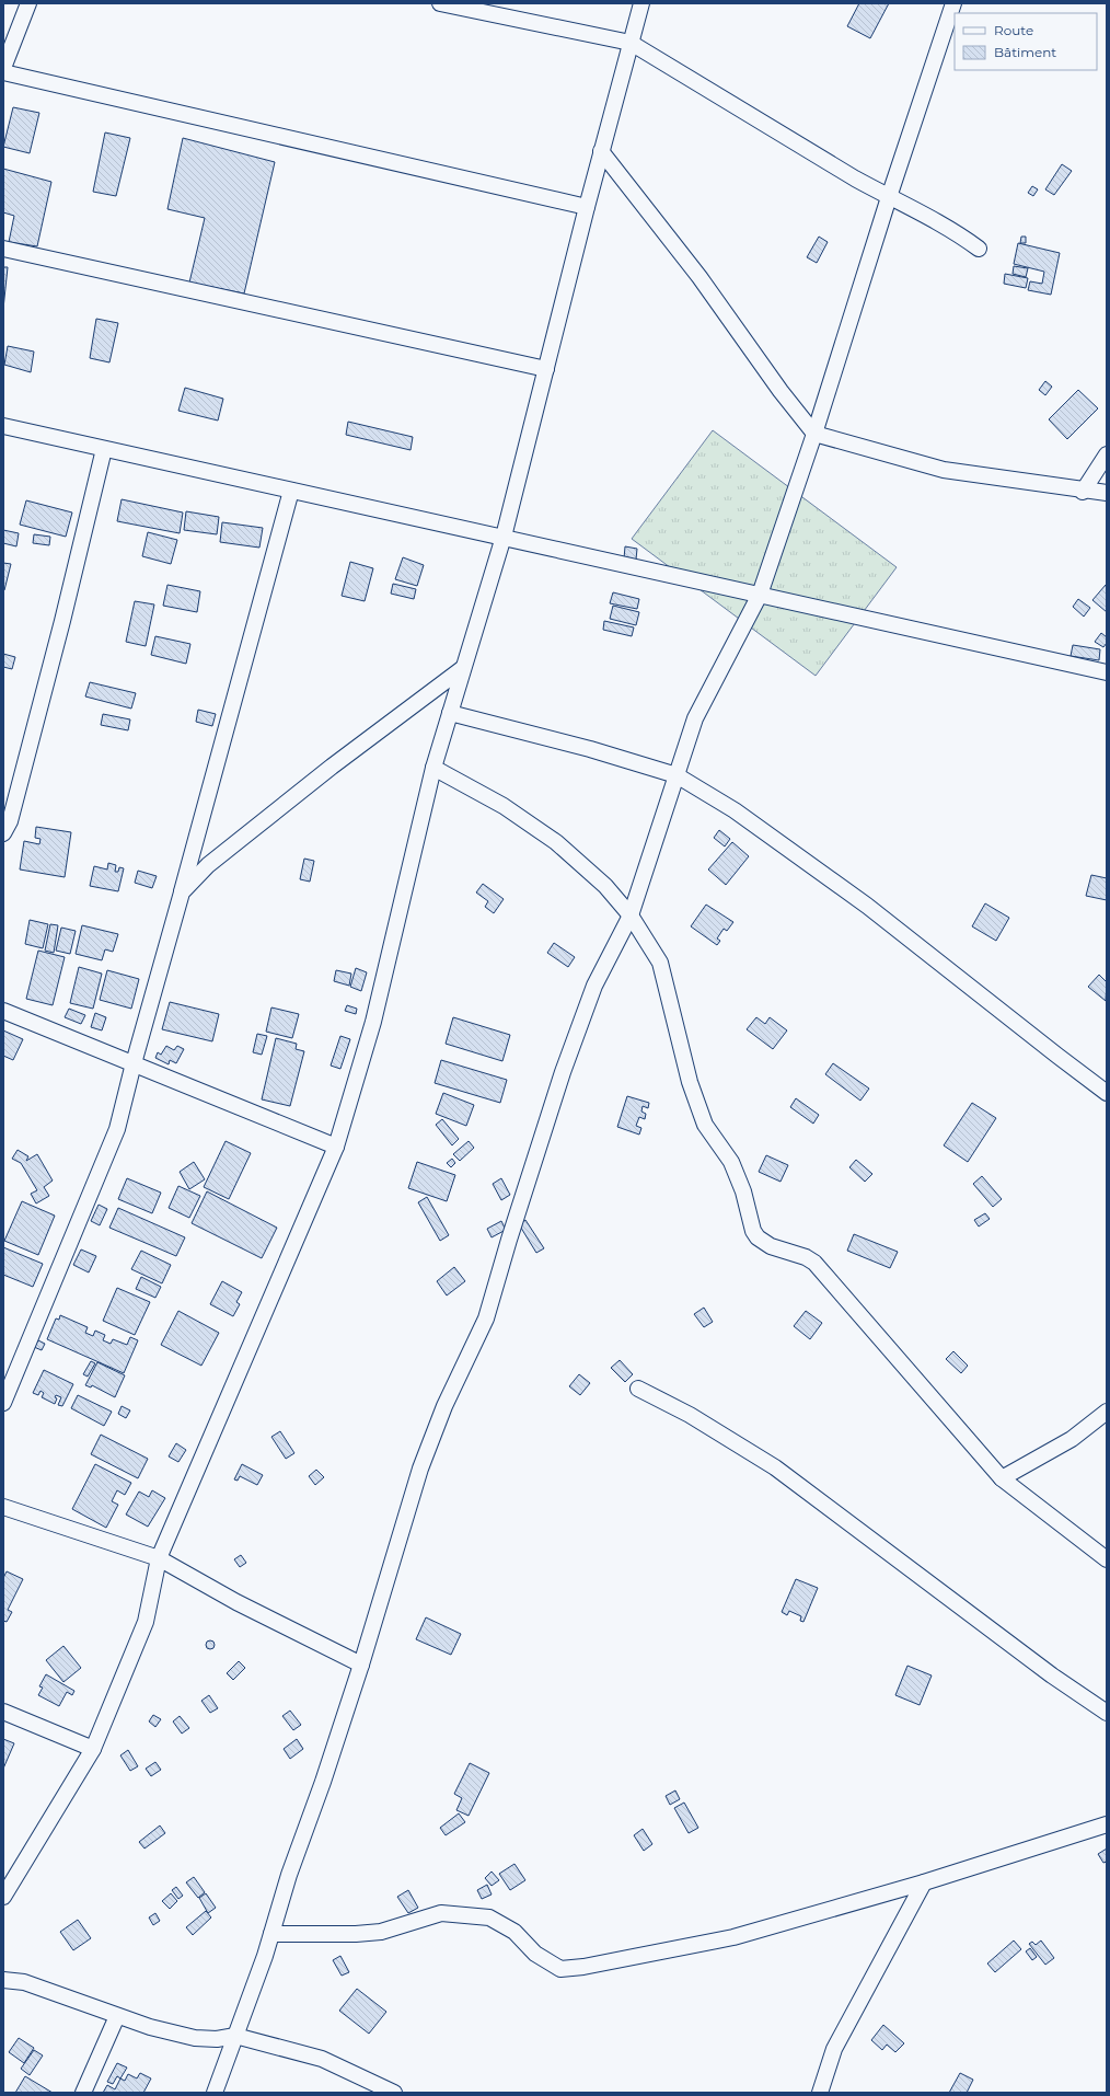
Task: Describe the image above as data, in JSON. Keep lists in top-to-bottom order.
{
  "legend": ["Route", "Bâtiment"]
}
